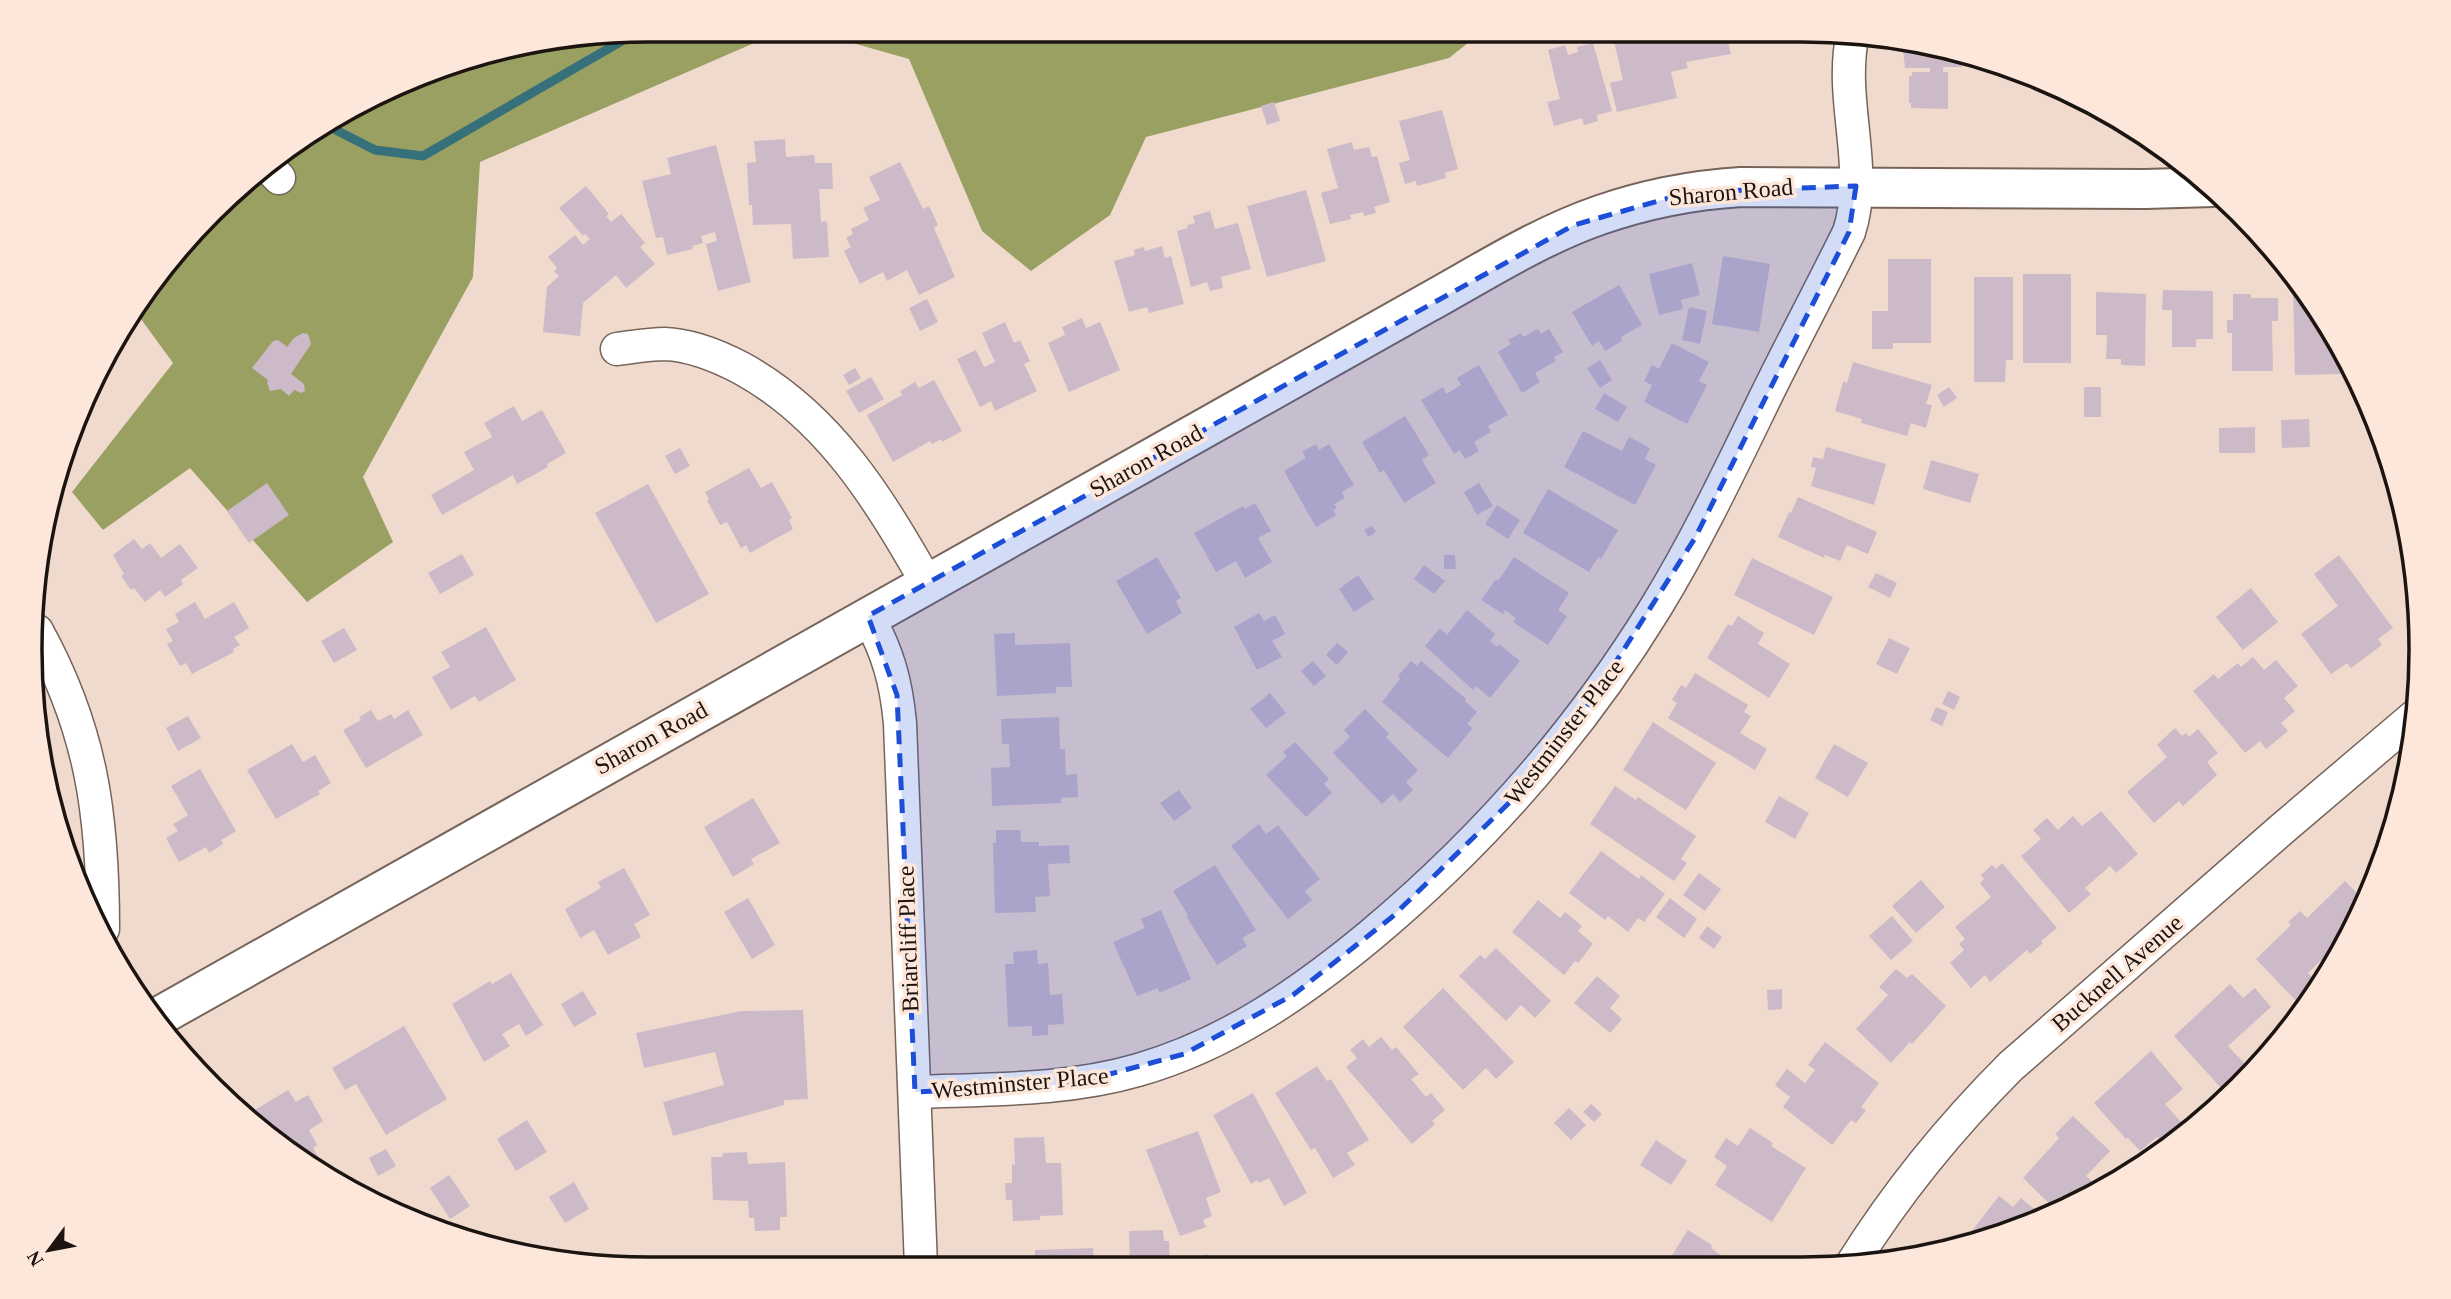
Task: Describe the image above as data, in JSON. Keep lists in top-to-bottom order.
{
  "streets": {
    "street": [
      "Sharon Road",
      "Westminster Place",
      "Briarcliff Place",
      "Bucknell Avenue"
    ]
  },
  "crossings": [
    ["Sharon Road", "Westminster Place"],
    ["Sharon Road", "Briarcliff Place"],
    ["Westminster Place", "Briarcliff Place"]
  ],
  "north": "bottom left"
}
